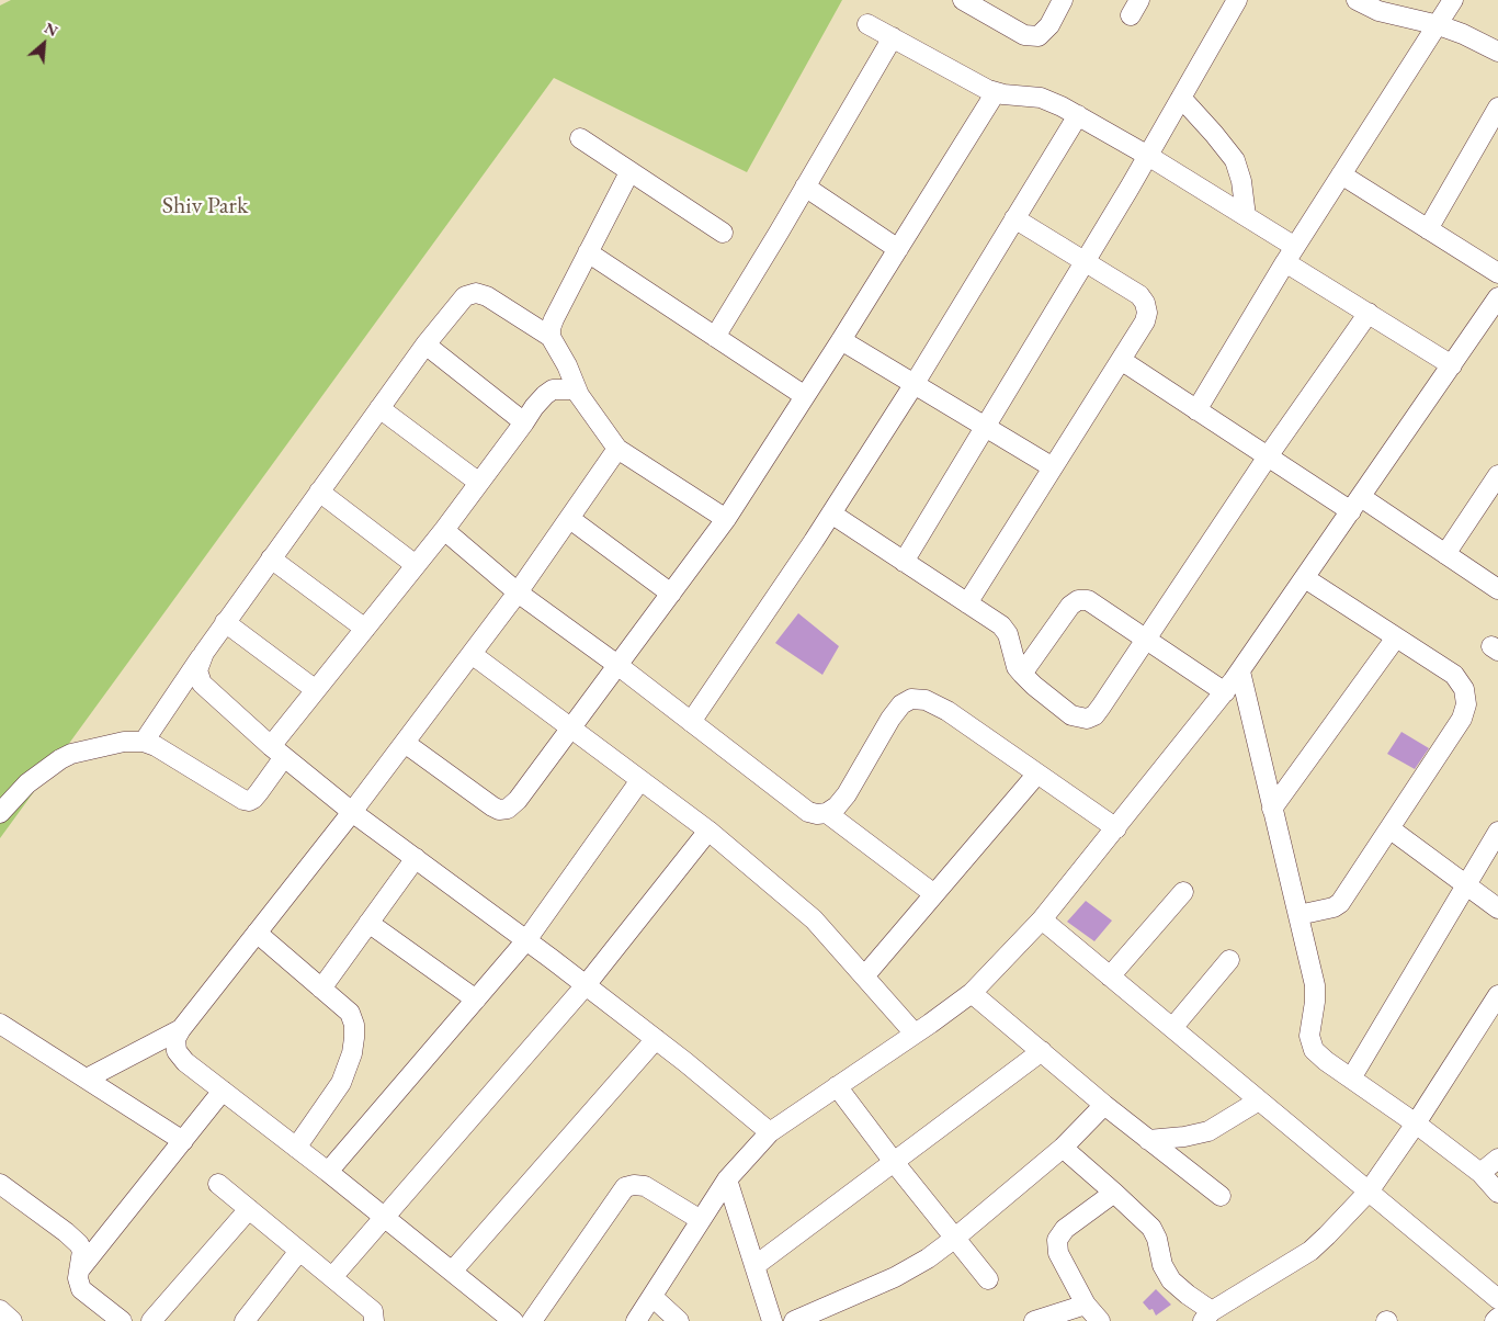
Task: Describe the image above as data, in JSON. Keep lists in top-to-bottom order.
{
  "parks": ["Shiv Park"],
  "north": "top right"
}
